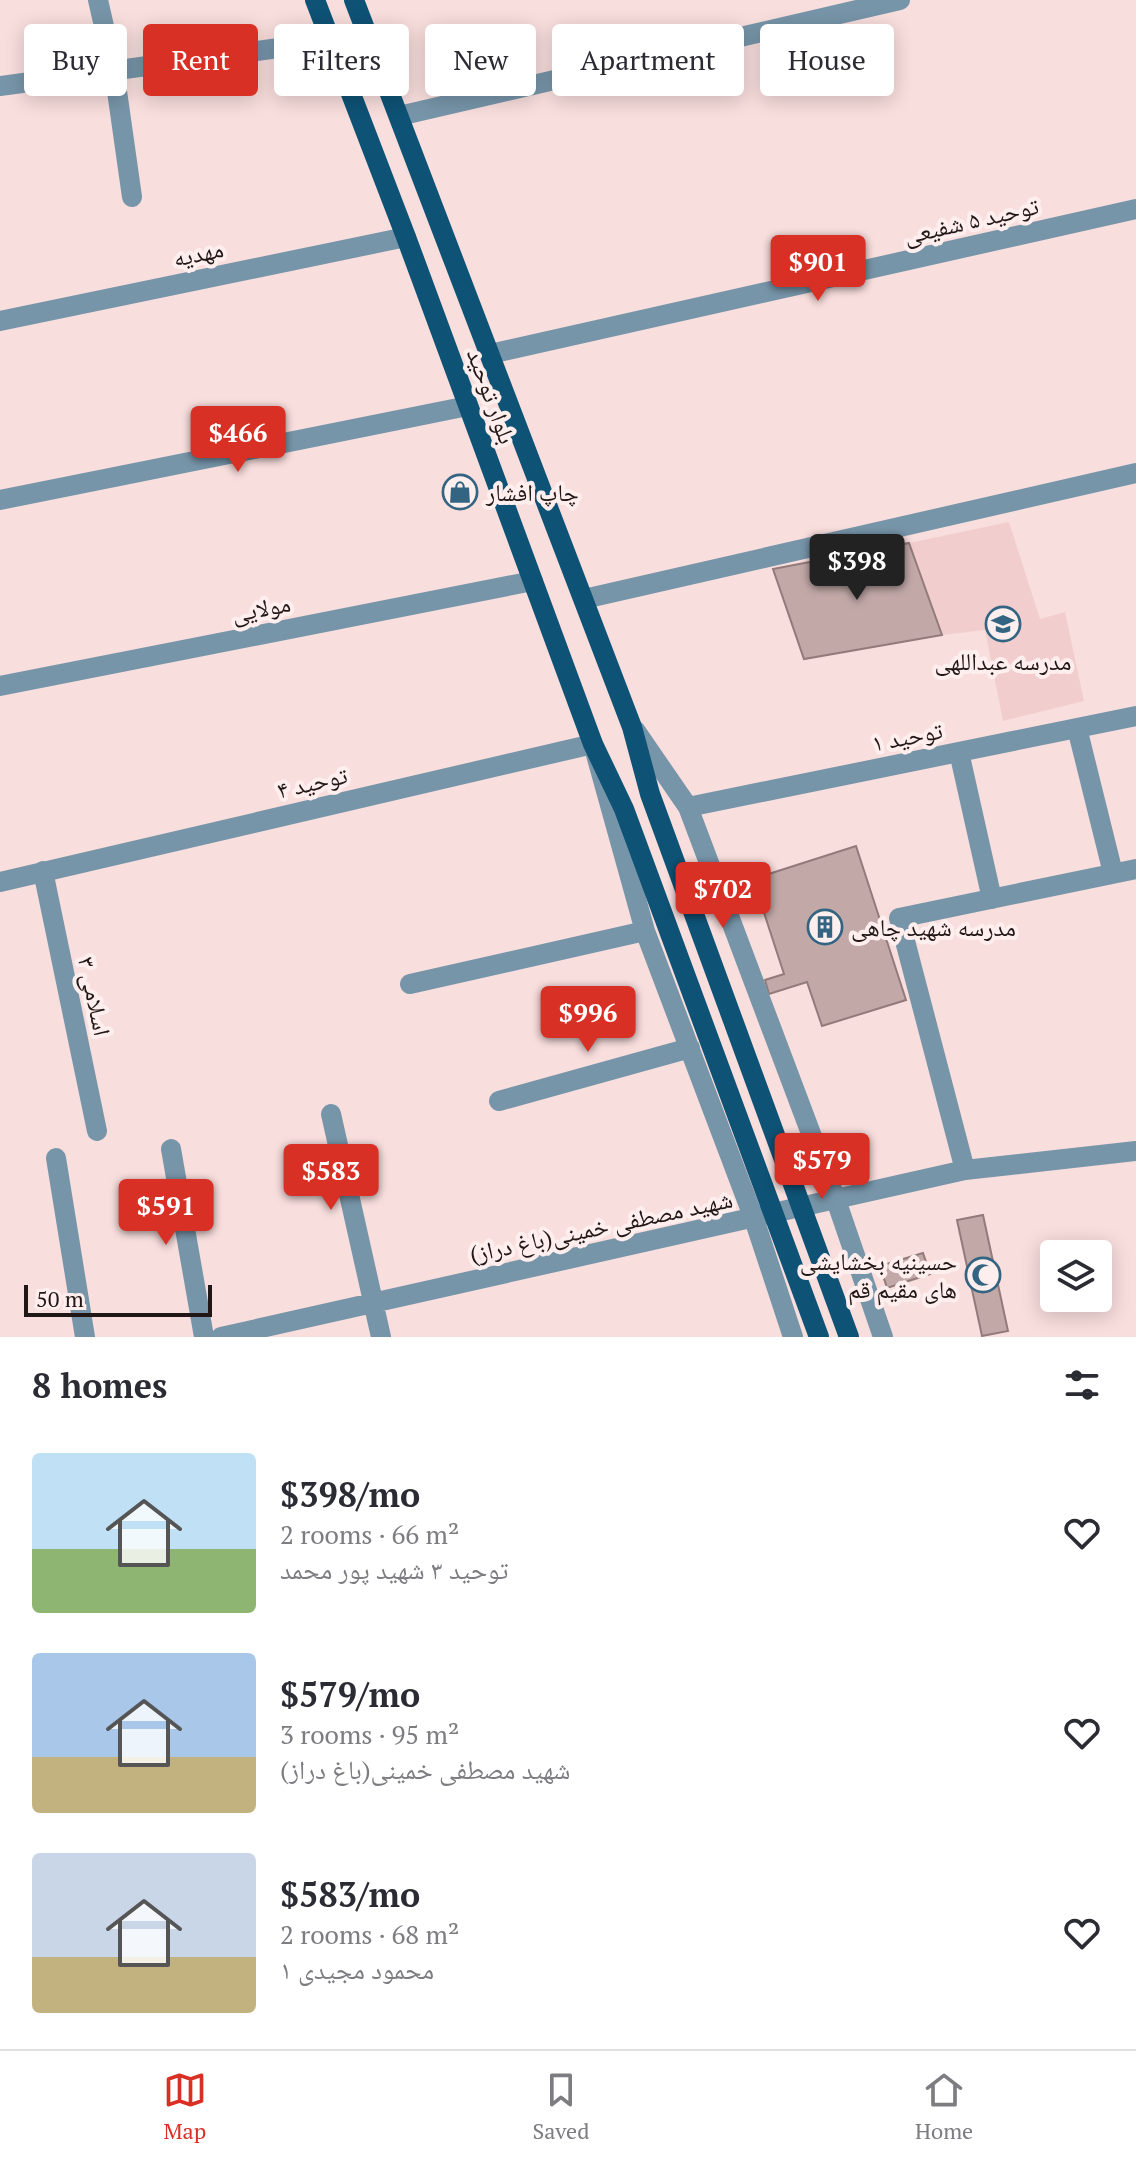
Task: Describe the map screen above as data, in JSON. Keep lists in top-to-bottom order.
{
  "streets": {
    "main road": ["بلوار توحید"],
    "street": [
      "توحید ۵ شفیعی",
      "مهدیه",
      "مولایی",
      "توحید ۱",
      "توحید ۴",
      "۳ اسلامی",
      "شهید مصطفی خمینی(باغ دراز)"
    ]
  },
  "crossings": [
    ["توحید ۵ شفیعی", "بلوار توحید"],
    ["مهدیه", "بلوار توحید"],
    ["بلوار توحید", "مولایی"],
    ["بلوار توحید", "توحید ۴"],
    ["توحید ۴", "۳ اسلامی"]
  ],
  "places": {
    "shop": ["چاپ افشار"],
    "school or university": ["مدرسه عبداللهی"],
    "building": ["مدرسه شهید چاهی"],
    "mosque": ["حسینیه بخشایشی های مقیم قم"]
  },
  "scale_bar": "50 m",
  "page": {
    "chip": [
      "Buy",
      "Rent",
      "Filters",
      "New",
      "Apartment",
      "House"
    ],
    "price": [
      "$901",
      "$466",
      "$398",
      "$702",
      "$996",
      "$579",
      "$583",
      "$591"
    ],
    "scale": "50 m",
    "heading": "8 homes",
    "list": [
      {
        "name": "$398/mo",
        "note": "2 rooms · 66 m² · توحید ۳ شهيد پور محمد"
      },
      {
        "name": "$579/mo",
        "note": "3 rooms · 95 m² · شهید مصطفی خمینی(باغ دراز)"
      },
      {
        "name": "$583/mo",
        "note": "2 rooms · 68 m² · ۱ محمود مجیدی"
      }
    ],
    "tabs": ["Map", "Saved", "Home"]
  }
}
